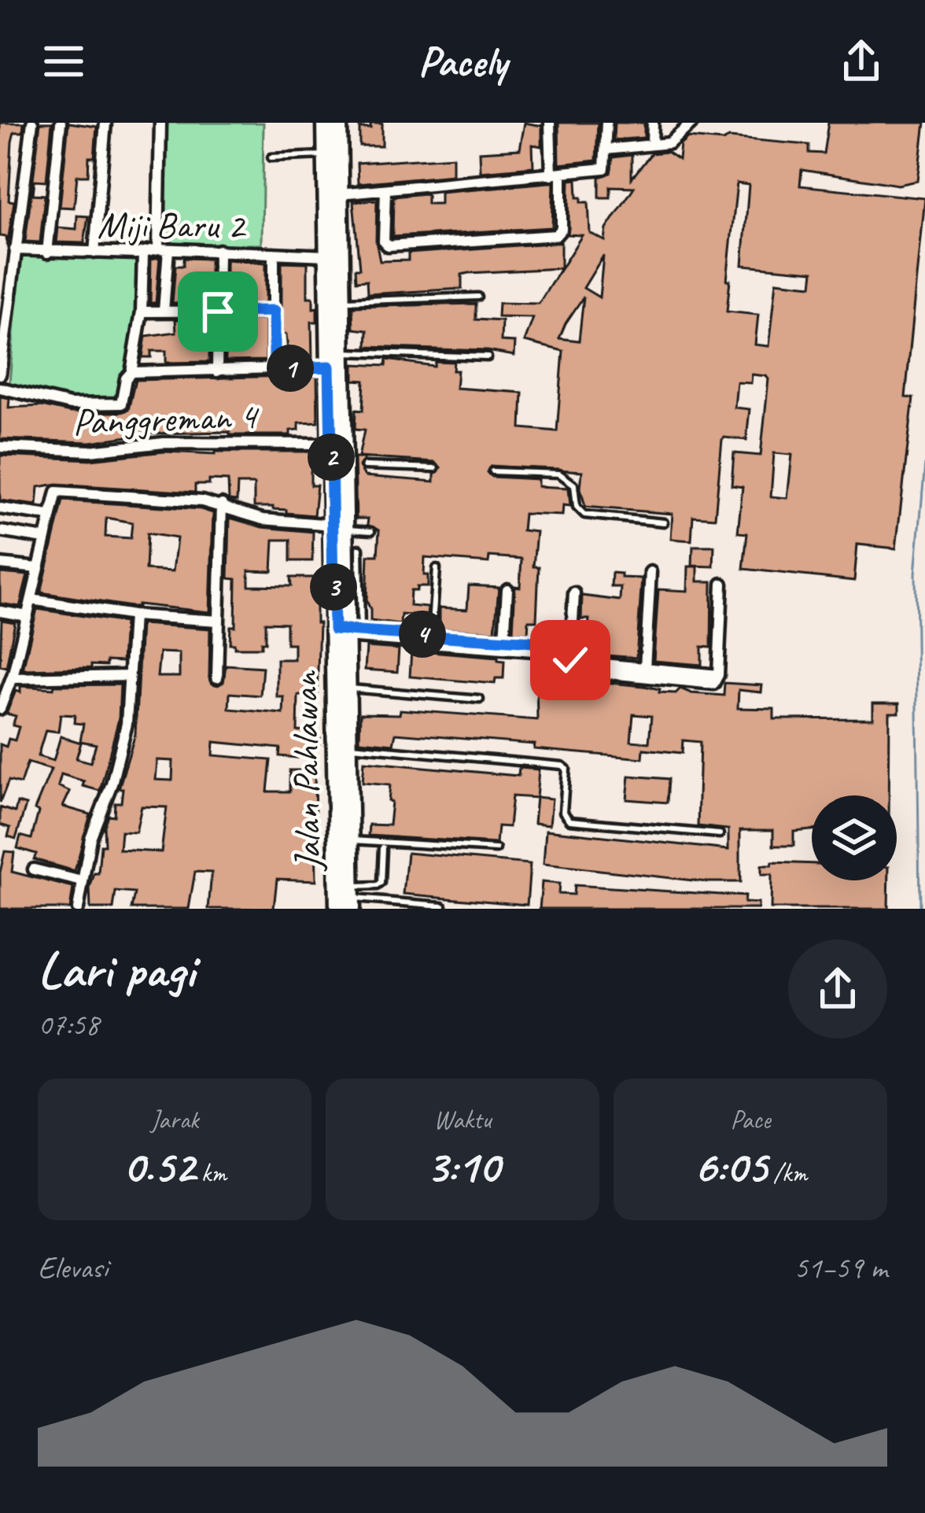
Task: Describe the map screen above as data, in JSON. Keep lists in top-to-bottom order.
{
  "streets": {
    "main road": ["Jalan Pahlawan"],
    "street": ["Miji Baru 2", "Panggreman 4"]
  },
  "crossings": [
    ["Miji Baru 2", "Jalan Pahlawan"],
    ["Panggreman 4", "Jalan Pahlawan"]
  ],
  "page": {
    "header": "Pacely",
    "pins": [
      "1",
      "2",
      "3",
      "4"
    ],
    "heading": ["Lari pagi", "07:58"],
    "stats": [
      ["Jarak", "0.52 km"],
      ["Waktu", "3:10"],
      ["Pace", "6:05 /km"]
    ],
    "chart": ["Elevasi", "51–59 m"]
  }
}
